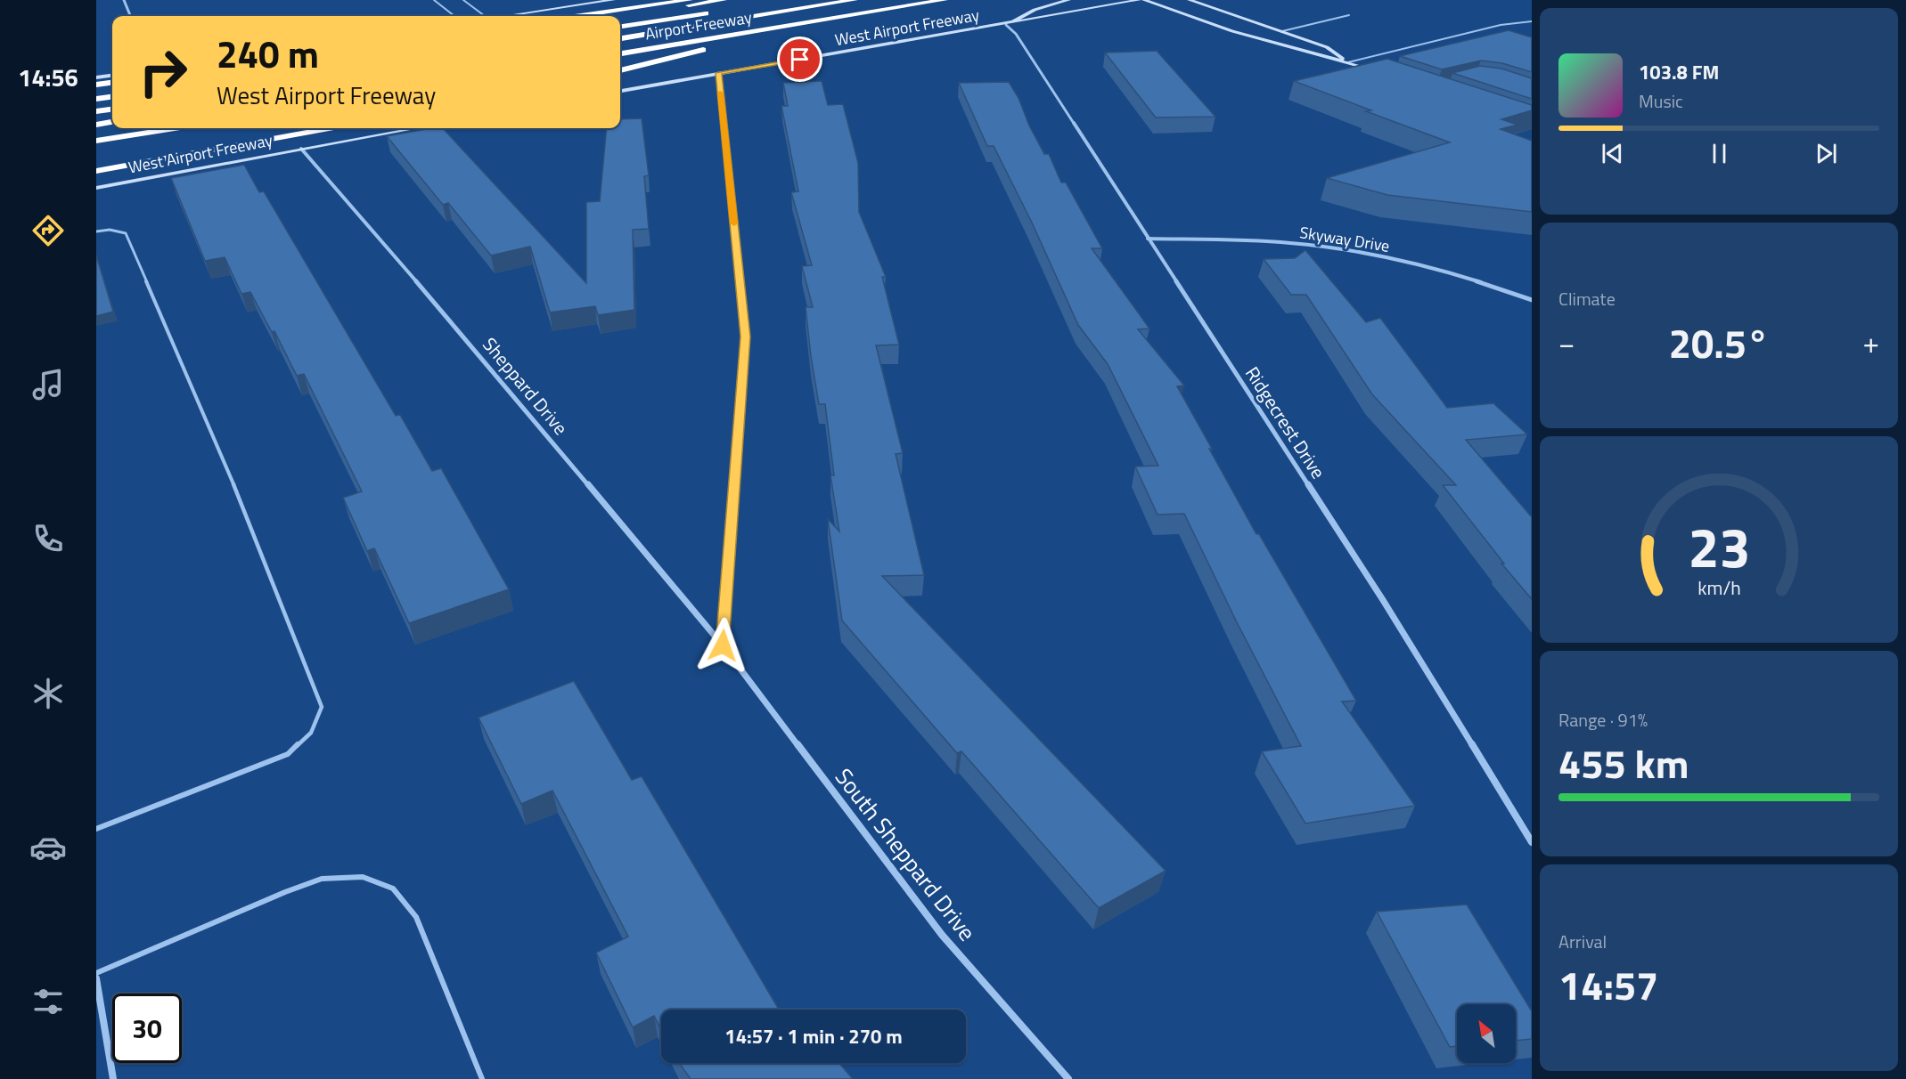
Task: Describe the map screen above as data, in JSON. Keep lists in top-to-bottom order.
{
  "streets": {
    "highway": ["Airport Freeway"],
    "main road": ["West Airport Freeway"],
    "street": [
      "Skyway Drive",
      "Sheppard Drive",
      "Ridgecrest Drive",
      "South Sheppard Drive"
    ]
  },
  "crossings": [
    ["West Airport Freeway", "Sheppard Drive"],
    ["West Airport Freeway", "Ridgecrest Drive"],
    ["Skyway Drive", "Ridgecrest Drive"],
    ["Sheppard Drive", "South Sheppard Drive"]
  ],
  "north": "top left",
  "page": {
    "tabs": "14:56",
    "turn": ["240 m", "West Airport Freeway"],
    "song": ["103.8 FM", "Music"],
    "tile": [
      "Climate",
      ["Range · 91%", "455 km"],
      ["Arrival", "14:57"]
    ],
    "heat": ["−", "20.5°", "+"],
    "limit": "30",
    "trip": "14:57 · 1 min · 270 m",
    "gauge": ["23", "km/h"]
  }
}
